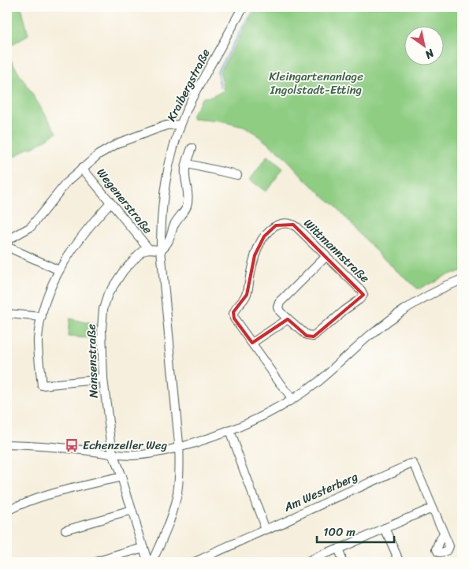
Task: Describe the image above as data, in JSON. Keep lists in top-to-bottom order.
{
  "streets": {
    "street": [
      "Kraibergstraße",
      "Wegenerstraße",
      "Wittmannstraße",
      "Nansenstraße",
      "Am Westerberg"
    ]
  },
  "crossings": [
    ["Wegenerstraße", "Nansenstraße"]
  ],
  "parks": ["Kleingartenanlage Ingolstadt-Etting"],
  "places": {
    "bus stop": ["Echenzeller Weg"]
  },
  "scale_bar": "100 m",
  "north": "bottom right"
}
